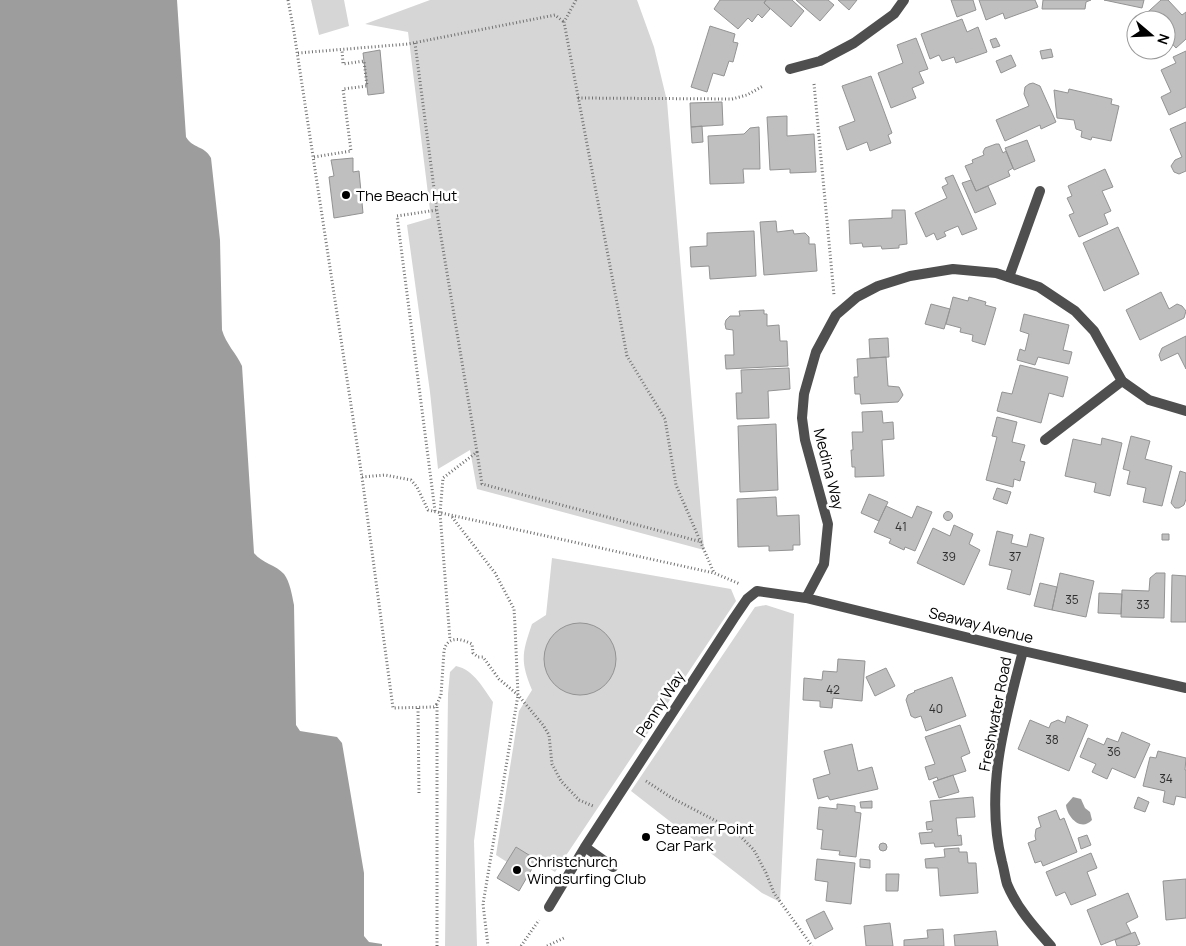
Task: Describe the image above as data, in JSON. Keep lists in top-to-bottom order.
{
  "streets": {
    "street": [
      "Medina Way",
      "Seaway Avenue",
      "Penny Way",
      "Freshwater Road"
    ]
  },
  "crossings": [
    ["Medina Way", "Seaway Avenue"],
    ["Seaway Avenue", "Penny Way"],
    ["Seaway Avenue", "Freshwater Road"]
  ],
  "places": ["The Beach Hut", "Steamer Point Car Park", "Christchurch Windsurfing Club"],
  "house_numbers": [
    "41",
    "39",
    "37",
    "35",
    "33",
    "42",
    "40",
    "38",
    "36",
    "34"
  ],
  "north": "right"
}
